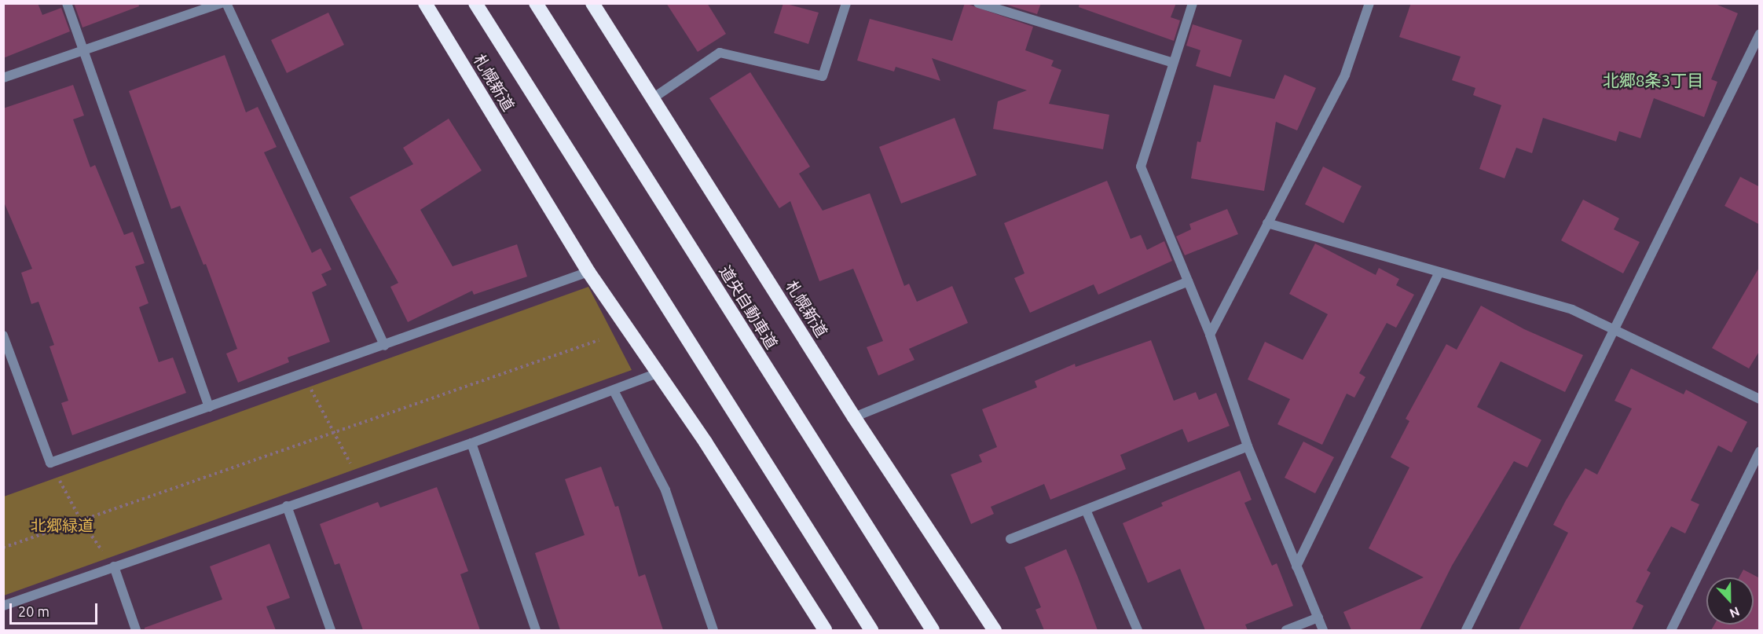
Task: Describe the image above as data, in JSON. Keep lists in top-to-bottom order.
{
  "streets": {
    "highway": ["札幌新道", "道央自動車道"]
  },
  "districts": ["北郷8条3丁目"],
  "parks": ["北郷緑道"],
  "scale_bar": "20 m",
  "north": "bottom"
}
